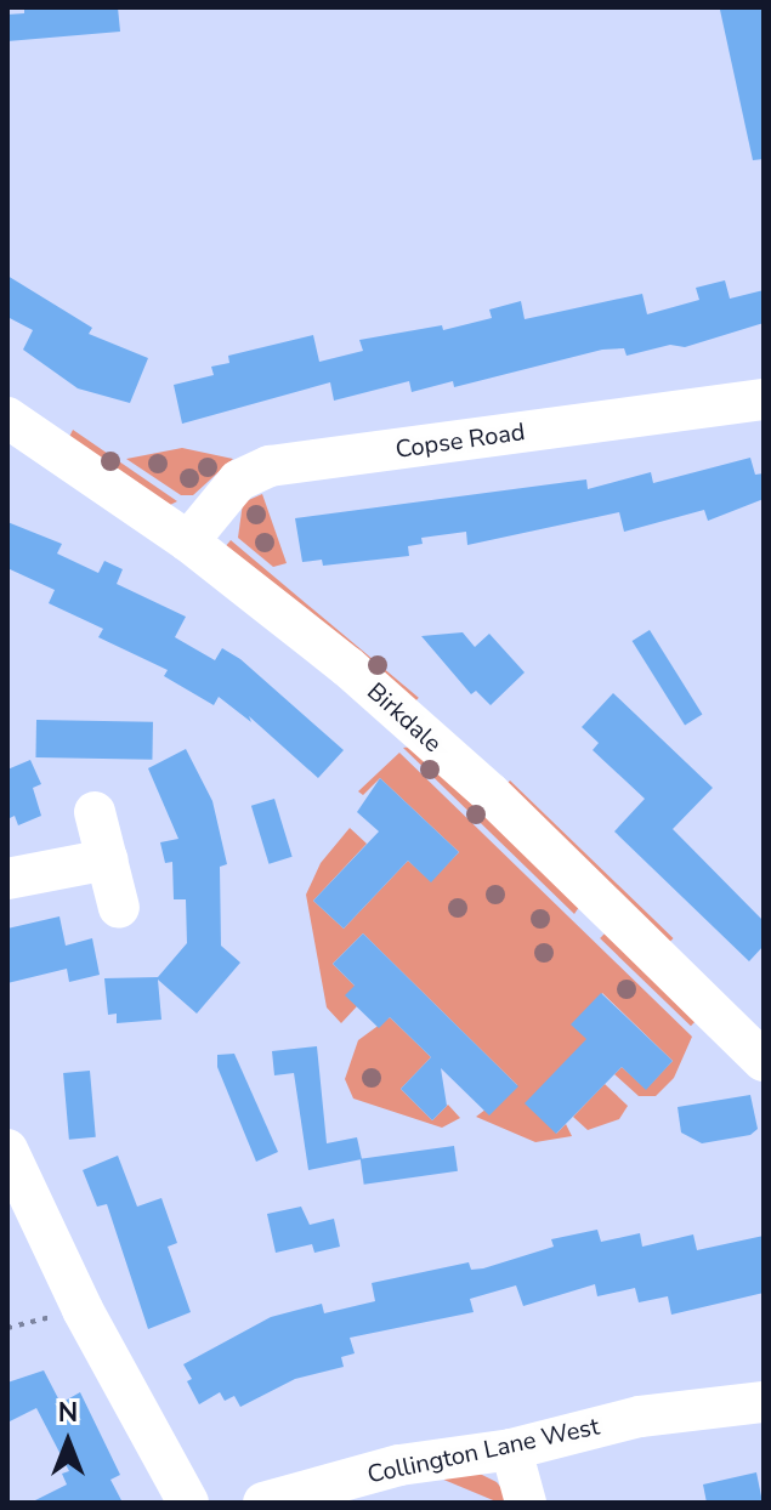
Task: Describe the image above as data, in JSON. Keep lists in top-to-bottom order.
{
  "streets": {
    "street": ["Copse Road", "Birkdale", "Collington Lane West"]
  },
  "crossings": [
    ["Copse Road", "Birkdale"]
  ],
  "north": "top"
}
